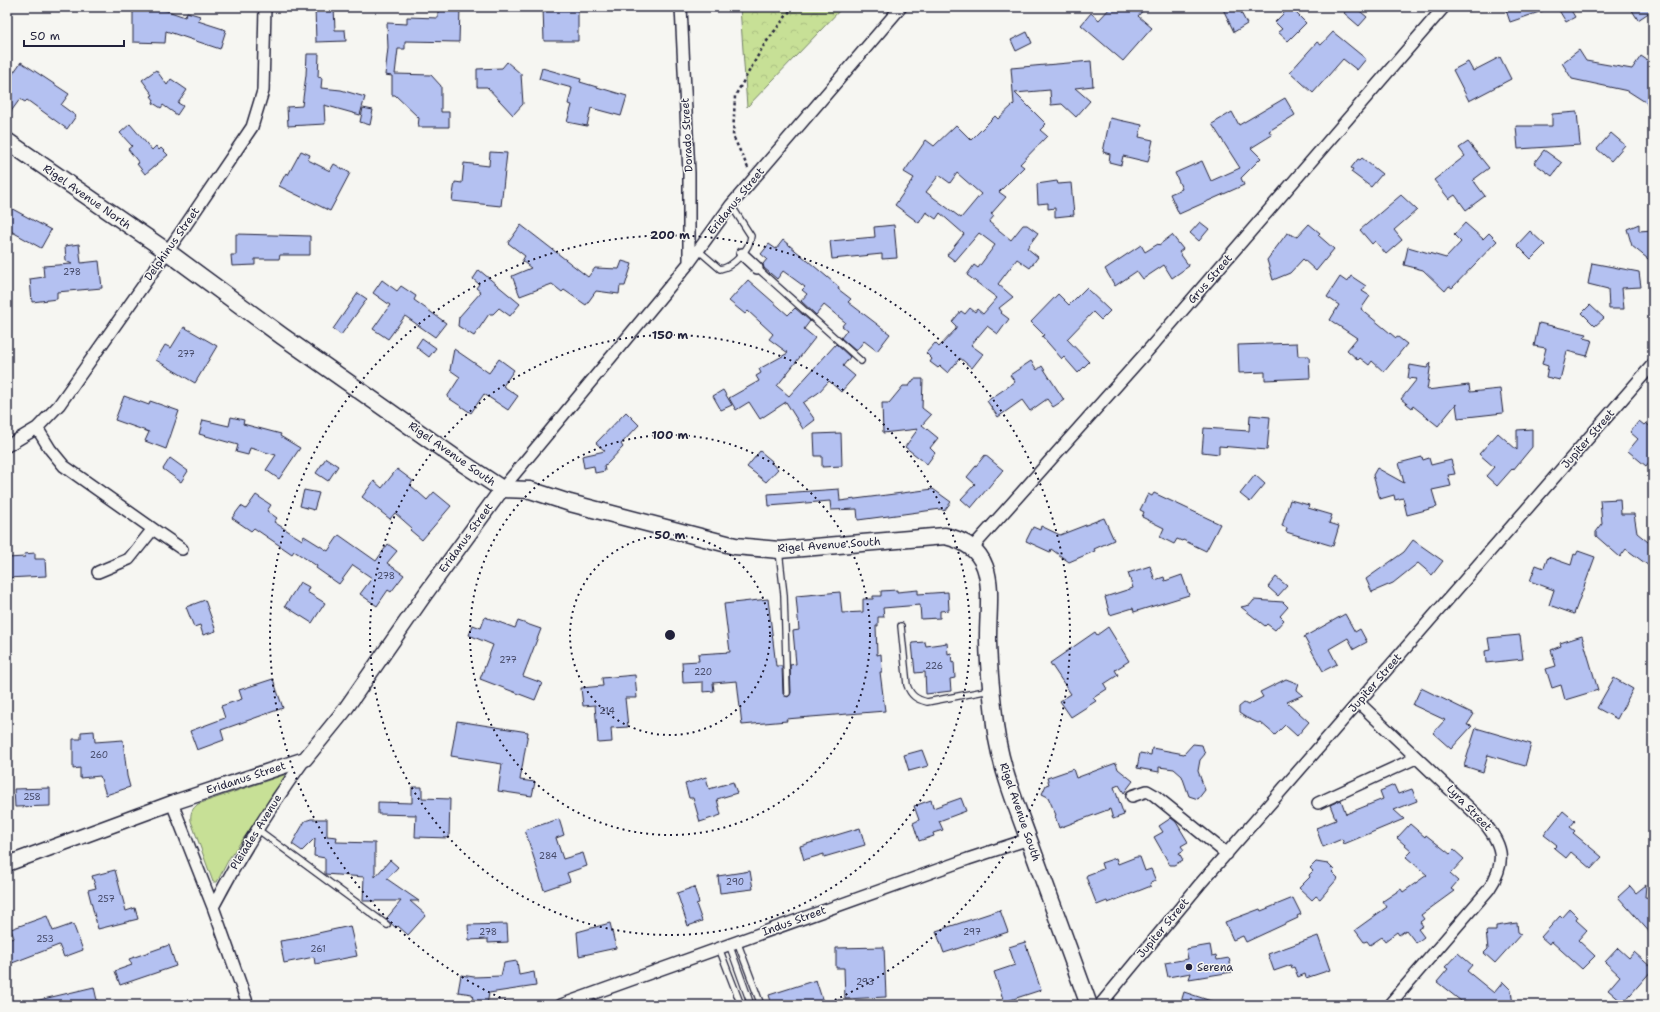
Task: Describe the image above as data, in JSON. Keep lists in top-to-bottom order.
{
  "streets": {
    "main road": ["Rigel Avenue North", "Rigel Avenue South"],
    "street": [
      "Dorado Street",
      "Eridanus Street",
      "Delphinus Street",
      "Grus Street",
      "Jupiter Street",
      "Lyra Street",
      "Pleiades Avenue",
      "Indus Street"
    ]
  },
  "crossings": [
    ["Dorado Street", "Eridanus Street"],
    ["Rigel Avenue North", "Delphinus Street"],
    ["Rigel Avenue North", "Rigel Avenue South"],
    ["Eridanus Street", "Rigel Avenue South"],
    ["Eridanus Street", "Pleiades Avenue"],
    ["Delphinus Street", "Rigel Avenue South"],
    ["Grus Street", "Rigel Avenue South"],
    ["Jupiter Street", "Lyra Street"],
    ["Rigel Avenue South", "Indus Street"]
  ],
  "places": ["Serena"],
  "house_numbers": [
    "278",
    "277",
    "278",
    "277",
    "226",
    "220",
    "214",
    "260",
    "258",
    "284",
    "290",
    "257",
    "278",
    "297",
    "253",
    "261",
    "293"
  ],
  "scale_bar": "50 m",
  "rings": [
    "200 m",
    "150 m",
    "100 m",
    "50 m"
  ]
}
